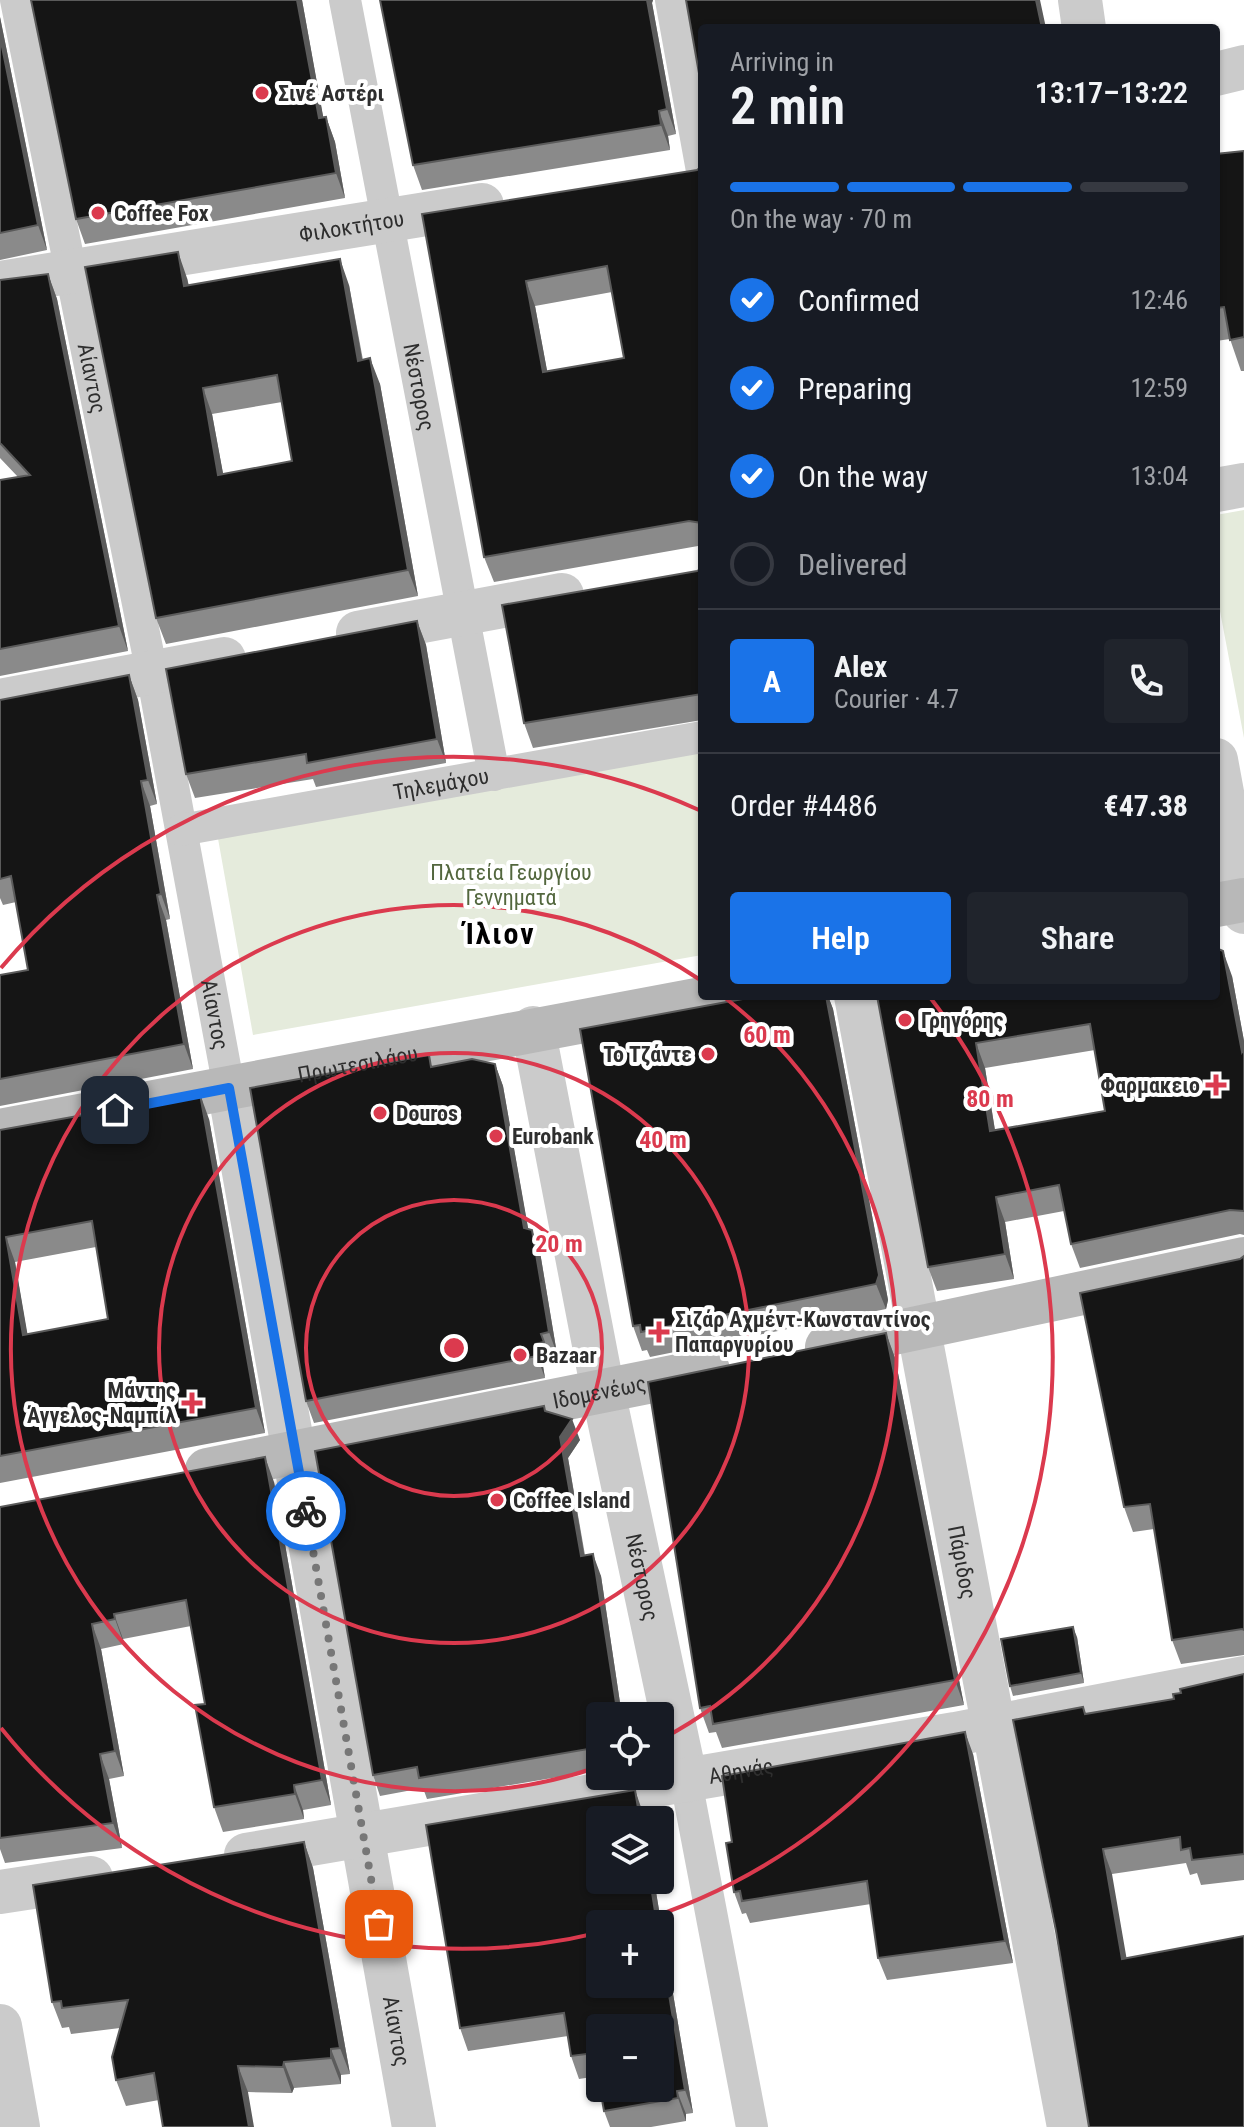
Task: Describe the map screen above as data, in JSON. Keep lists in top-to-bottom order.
{
  "streets": {
    "main road": ["Πρωτεσιλάου", "Ιδομενέως"],
    "street": [
      "Φιλοκτήτου",
      "Αίαντος",
      "Νέστορος",
      "Τηλεμάχου",
      "Πάριδος",
      "Αθηνάς"
    ]
  },
  "crossings": [
    ["Φιλοκτήτου", "Αίαντος"],
    ["Φιλοκτήτου", "Νέστορος"],
    ["Αίαντος", "Τηλεμάχου"],
    ["Αίαντος", "Πρωτεσιλάου"],
    ["Αίαντος", "Ιδομενέως"],
    ["Αίαντος", "Αθηνάς"],
    ["Νέστορος", "Τηλεμάχου"],
    ["Νέστορος", "Πρωτεσιλάου"],
    ["Νέστορος", "Ιδομενέως"],
    ["Νέστορος", "Αθηνάς"],
    ["Ιδομενέως", "Πάριδος"],
    ["Πάριδος", "Αθηνάς"]
  ],
  "districts": ["Ίλιον"],
  "parks": ["Πλατεία Γεωργίου Γεννηματά"],
  "places": {
    "other": [
      "Σινέ Αστέρι",
      "Coffee Fox",
      "Γρηγόρης",
      "Το Τζάντε",
      "Douros",
      "Eurobank",
      "Bazaar",
      "Coffee Island"
    ],
    "health": ["Φαρμακειο", "Σιζάρ Αχμέντ-Κωνσταντίνος Παπαργυρίου", "Μάντης Άγγελος-Ναμπίλ"]
  },
  "page": {
    "heading": ["2 min", "Arriving in", "13:17–13:22"],
    "panel": [
      "Alex",
      "Courier · 4.7",
      "Order #4486",
      "€47.38"
    ],
    "bar": "On the way · 70 m",
    "list": [
      ["Confirmed", "12:46"],
      ["Preparing", "12:59"],
      ["On the way", "13:04"],
      "Delivered"
    ],
    "round": "A",
    "buttons": ["Help", "Share"],
    "map_buttons": ["+", "−"]
  },
  "rings": [
    "60 m",
    "80 m",
    "40 m",
    "20 m"
  ]
}
